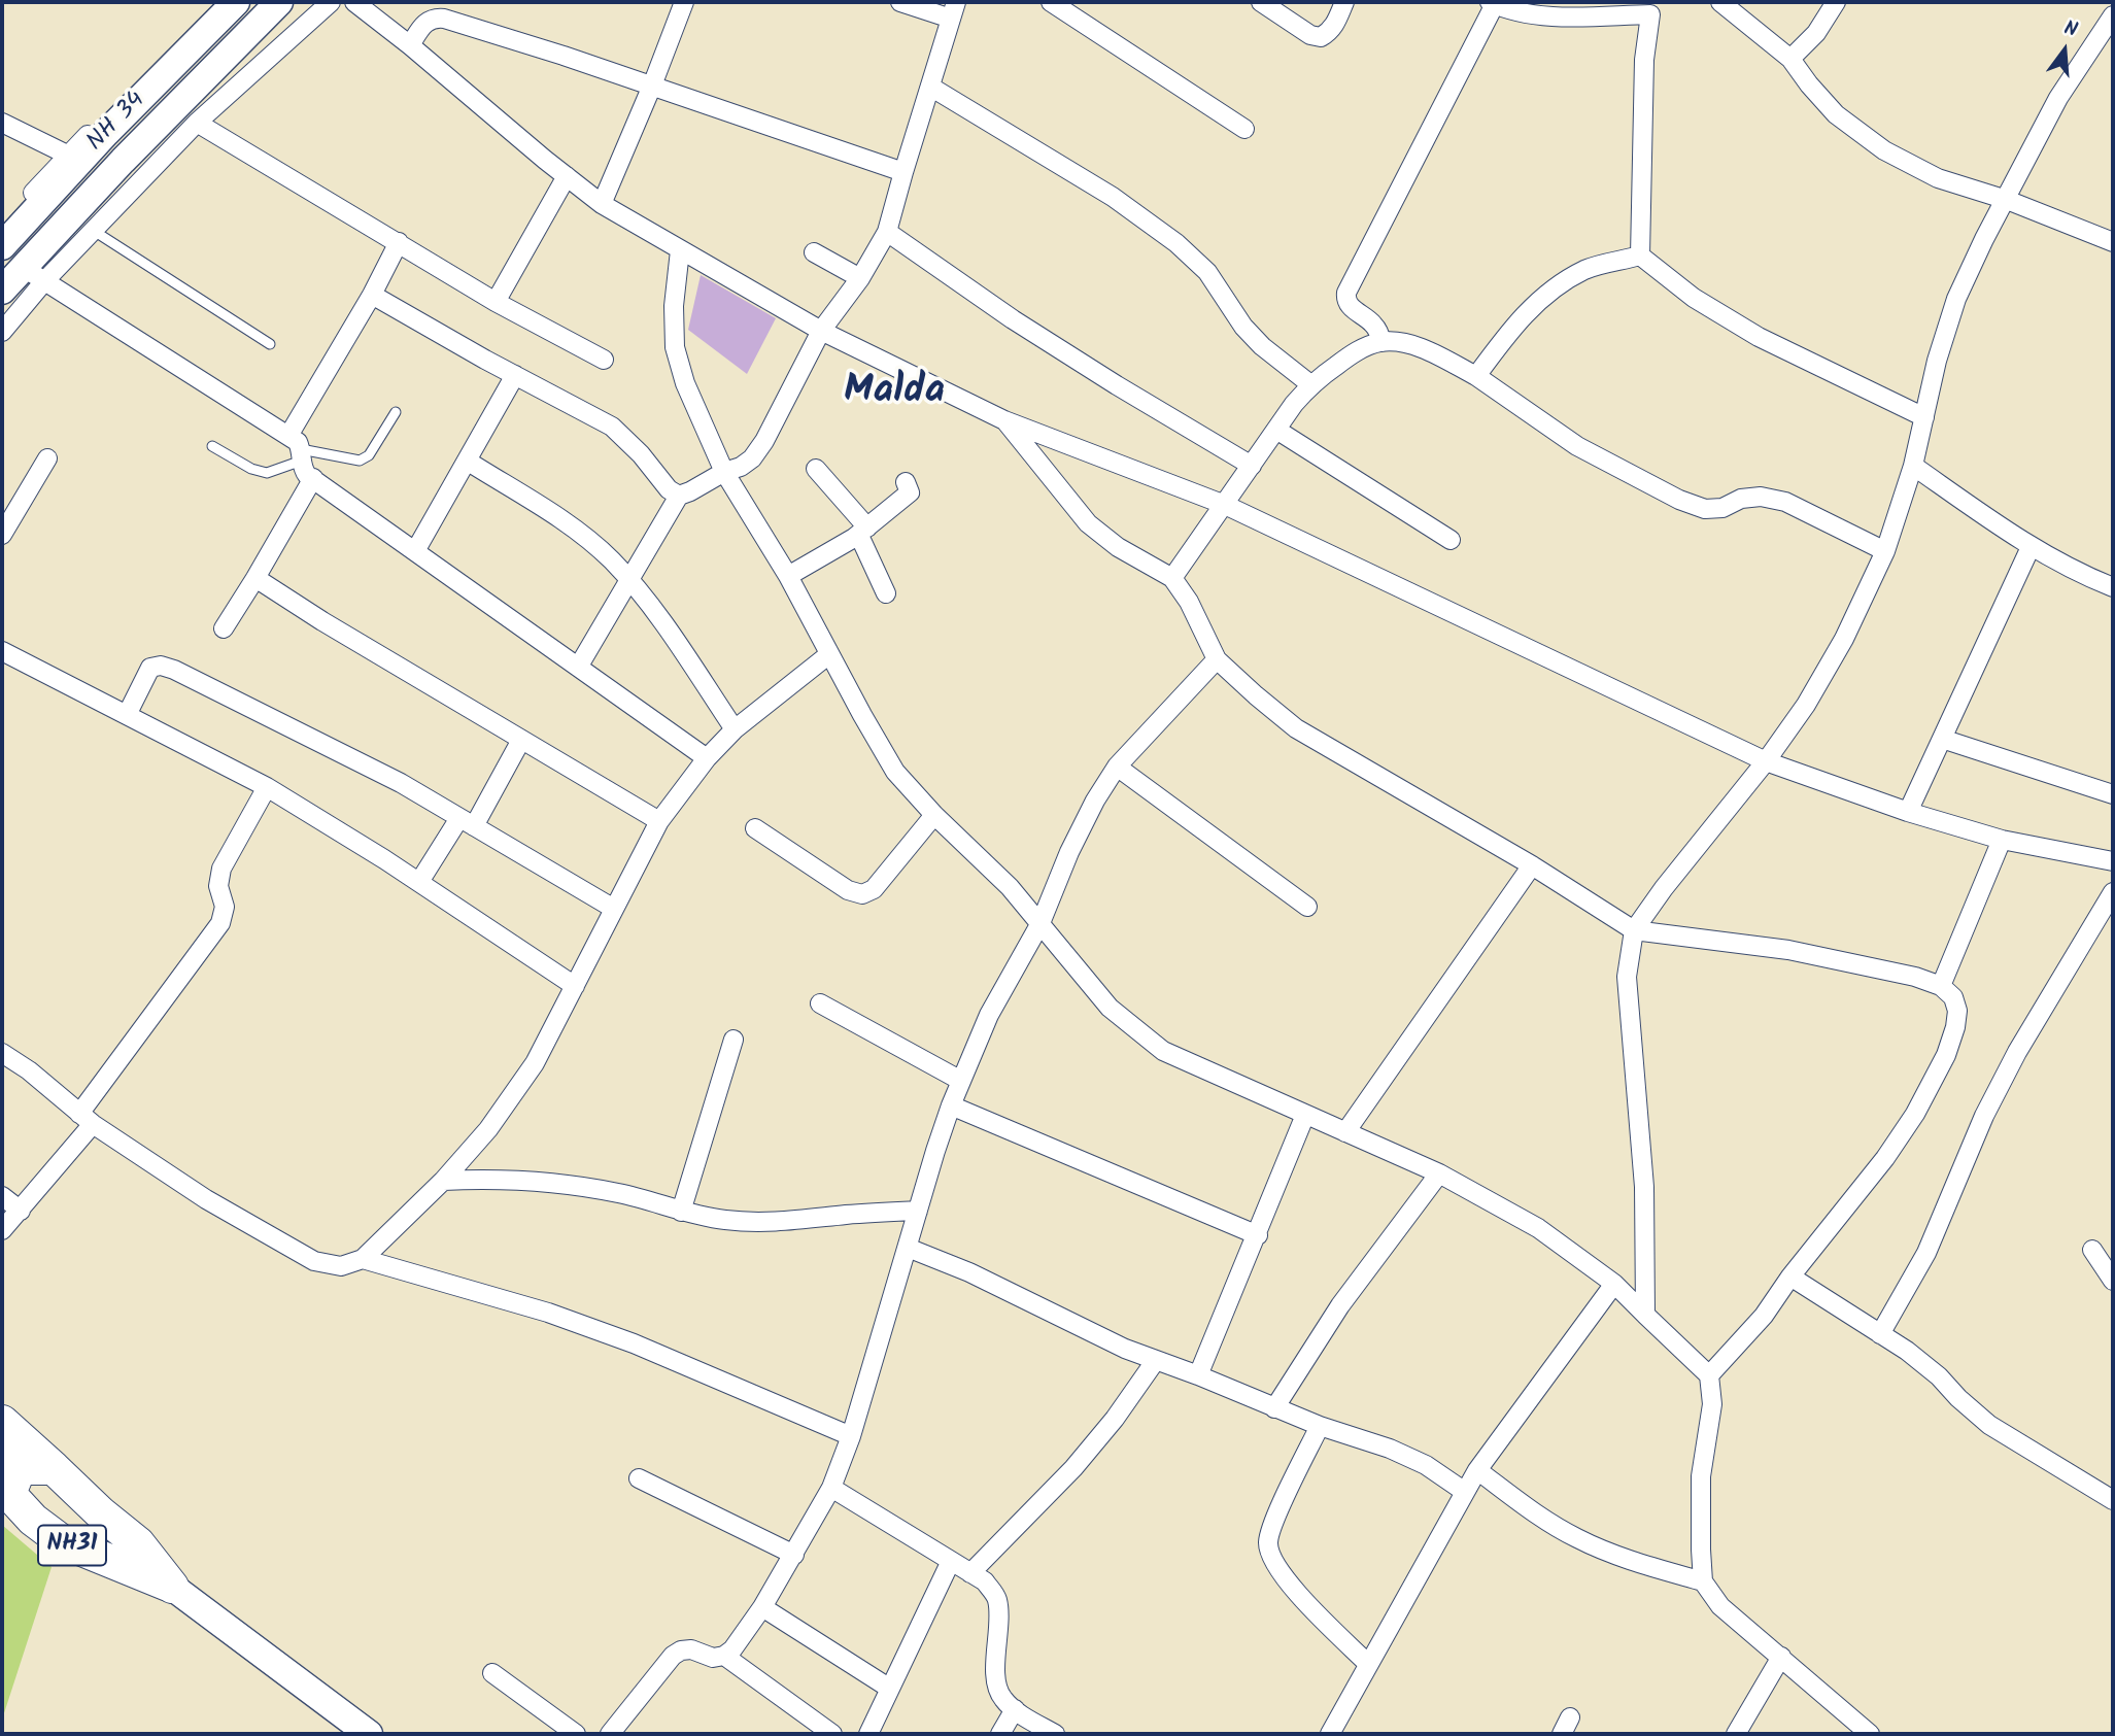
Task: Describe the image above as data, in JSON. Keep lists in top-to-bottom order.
{
  "streets": {
    "highway": ["NH31"],
    "main road": ["NH 34"]
  },
  "districts": ["Malda"],
  "north": "top"
}
